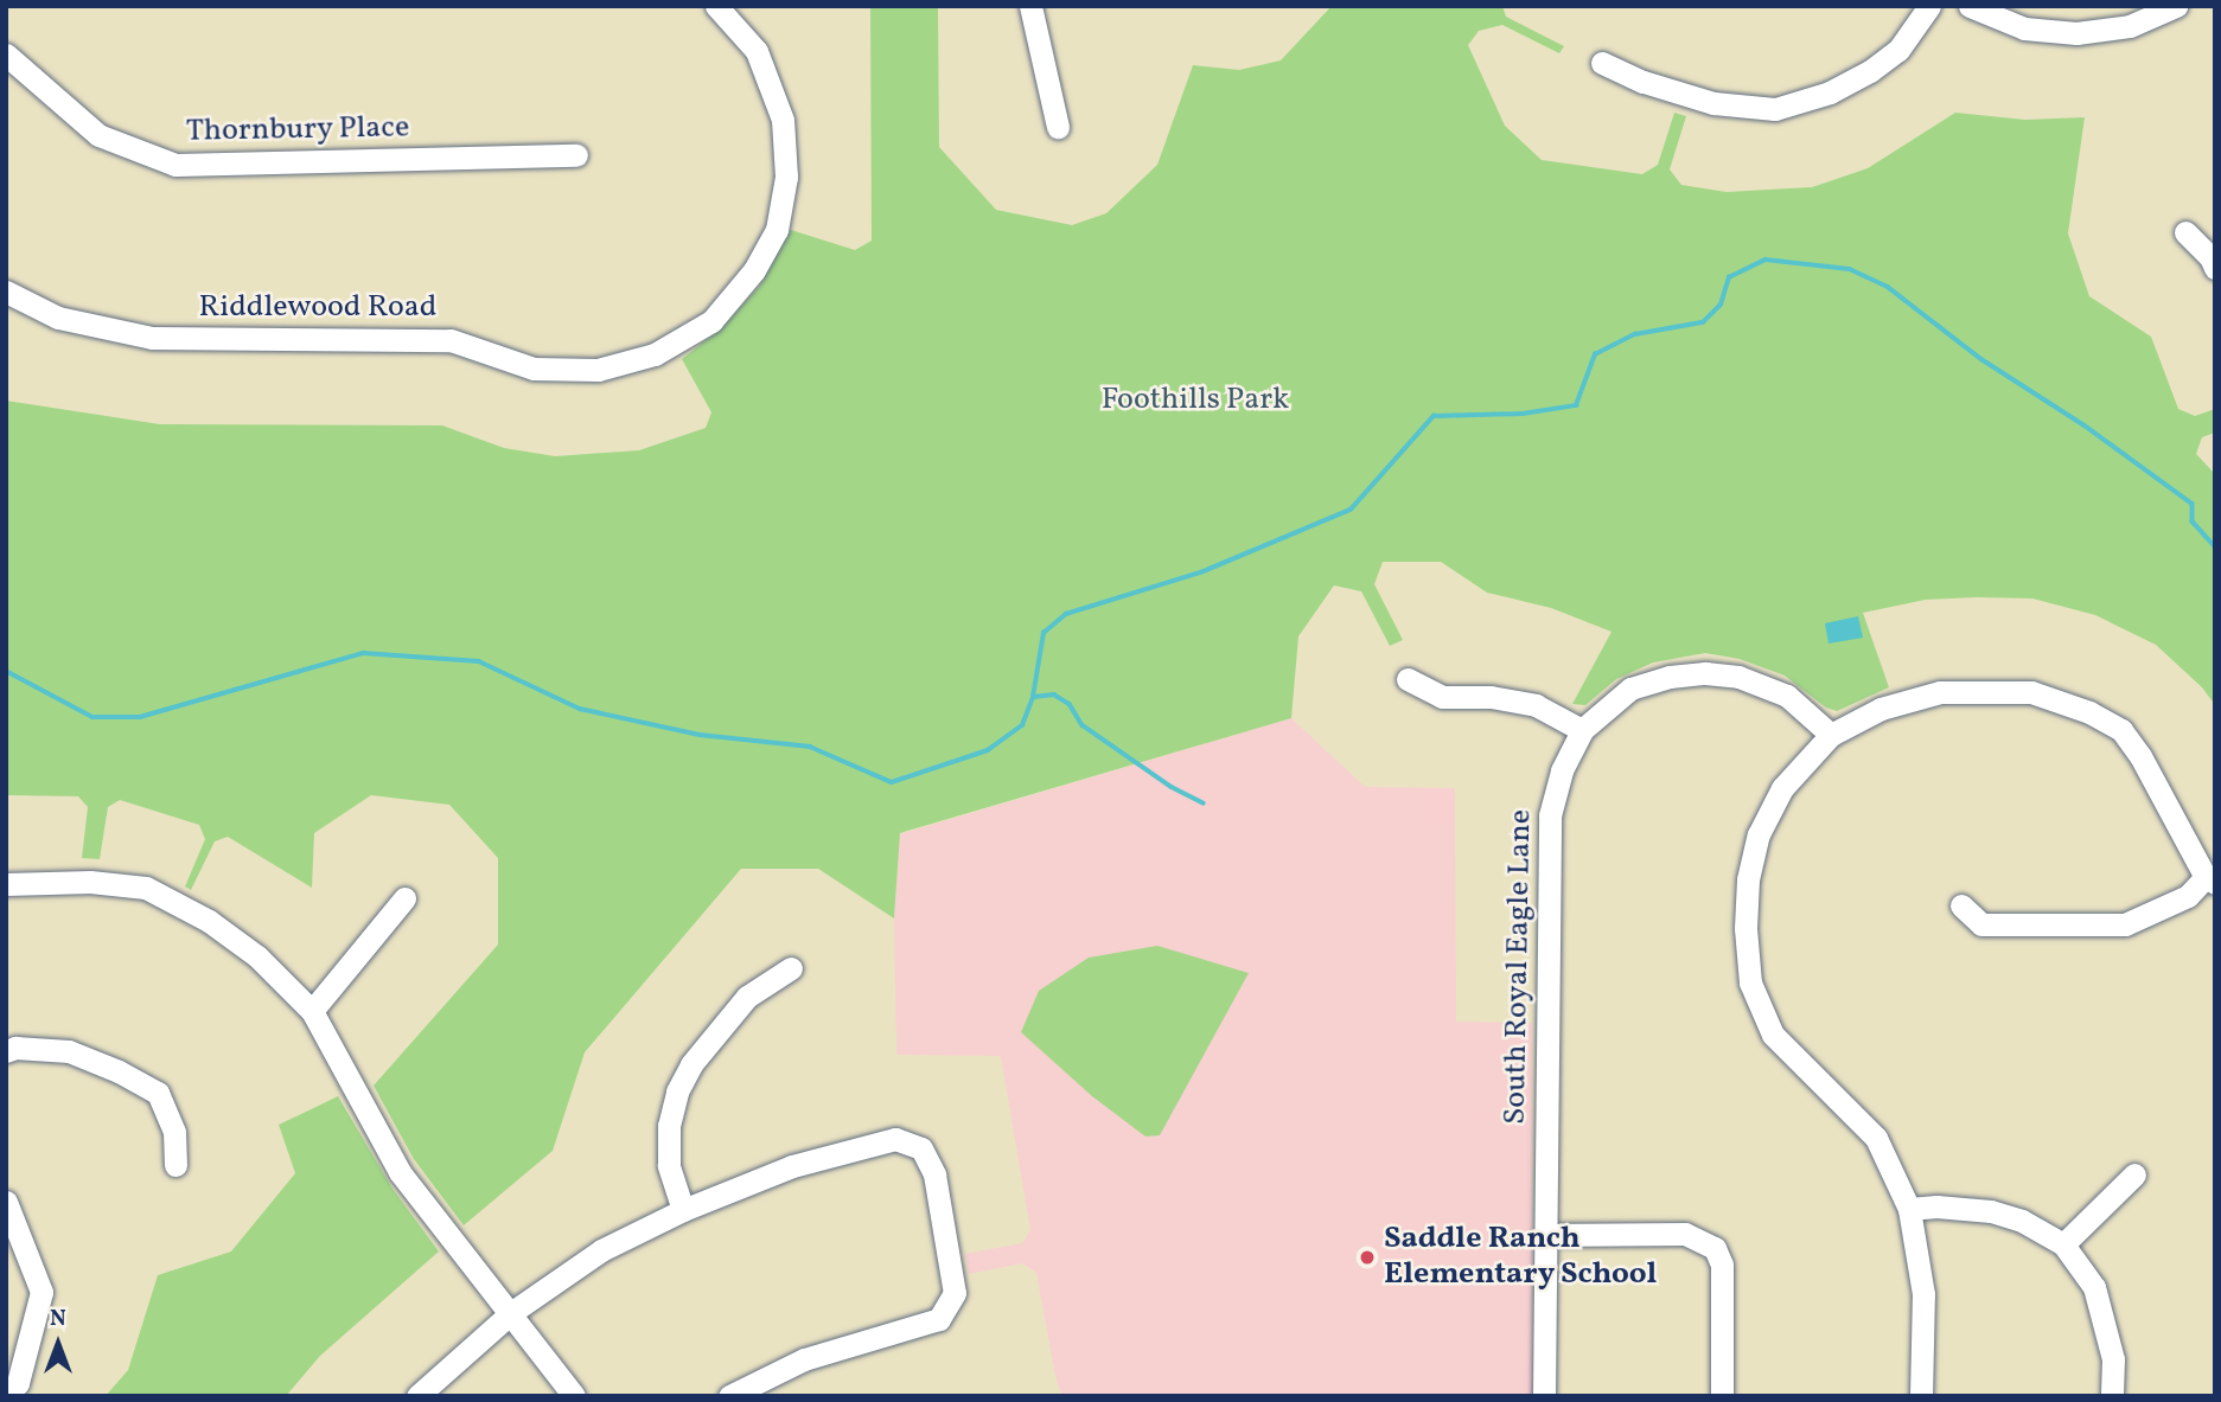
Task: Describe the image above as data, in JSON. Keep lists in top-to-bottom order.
{
  "streets": {
    "street": ["Thornbury Place", "Riddlewood Road", "South Royal Eagle Lane"]
  },
  "parks": ["Foothills Park"],
  "places": ["Saddle Ranch Elementary School"],
  "north": "top"
}
